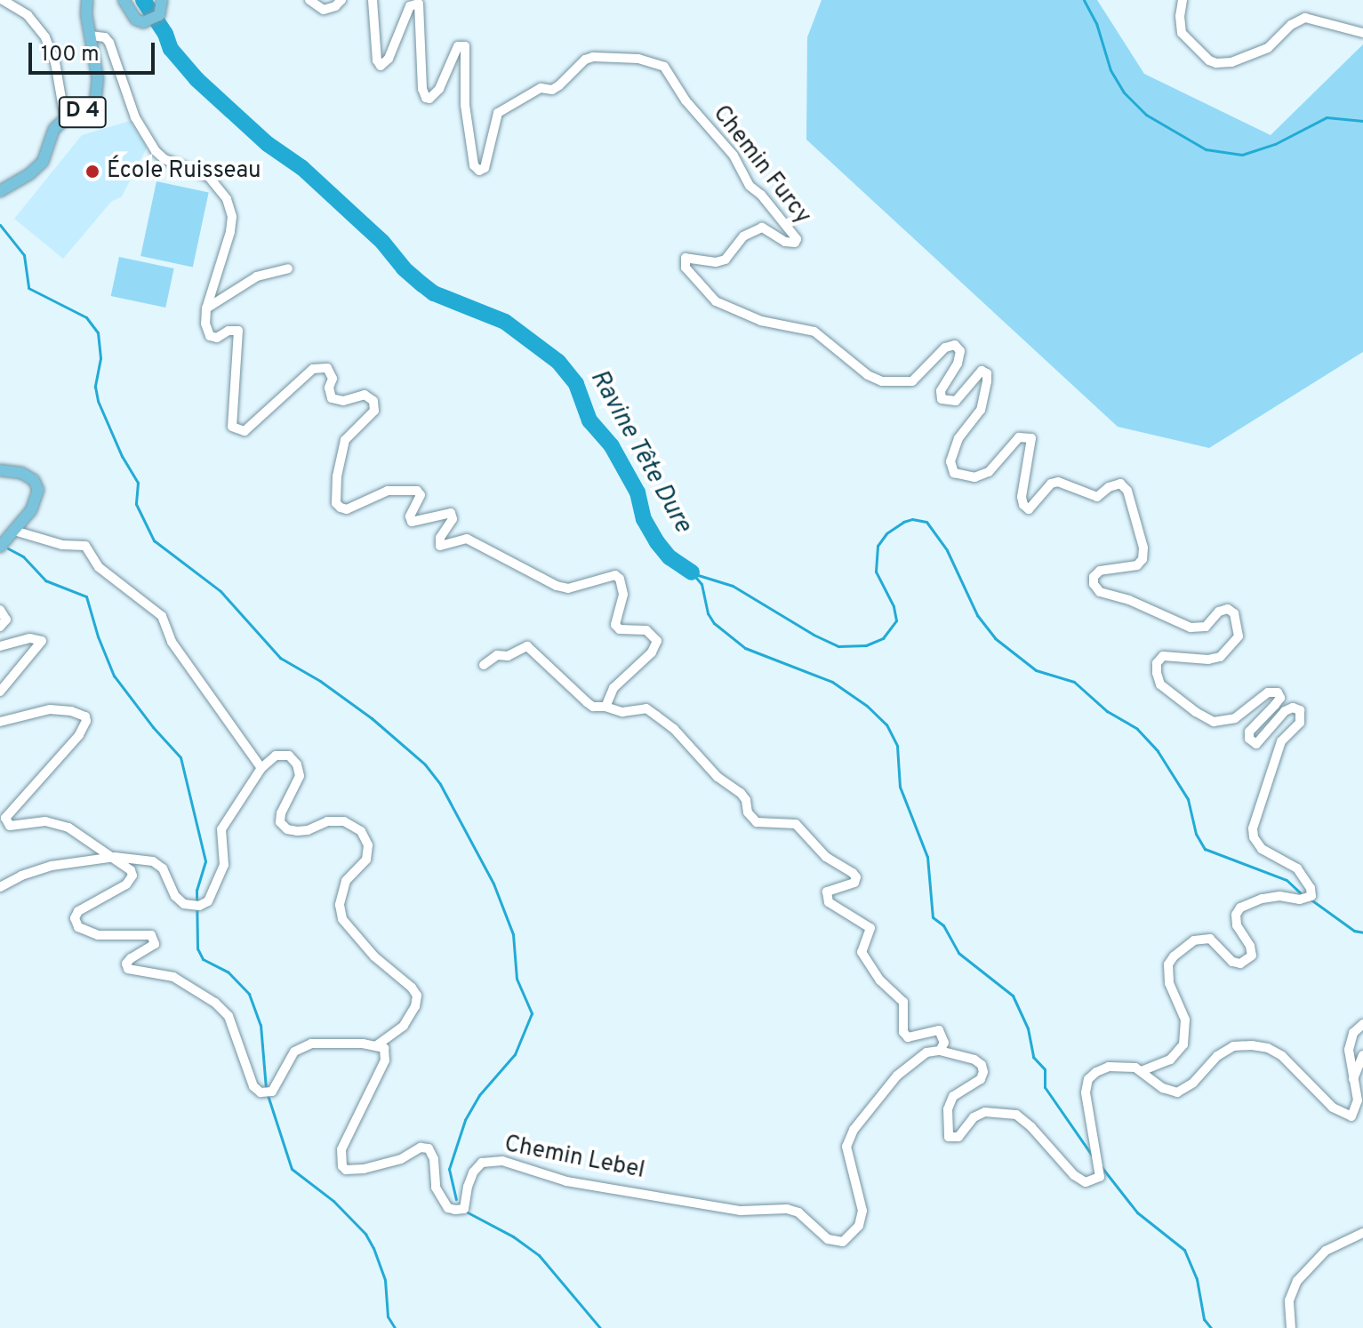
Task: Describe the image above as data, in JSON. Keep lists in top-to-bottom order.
{
  "streets": {
    "main road": ["D 4"],
    "street": ["Chemin Furcy", "Chemin Lebel"]
  },
  "water": ["Ravine Tête Dure"],
  "places": ["École Ruisseau"],
  "scale_bar": "100 m"
}
